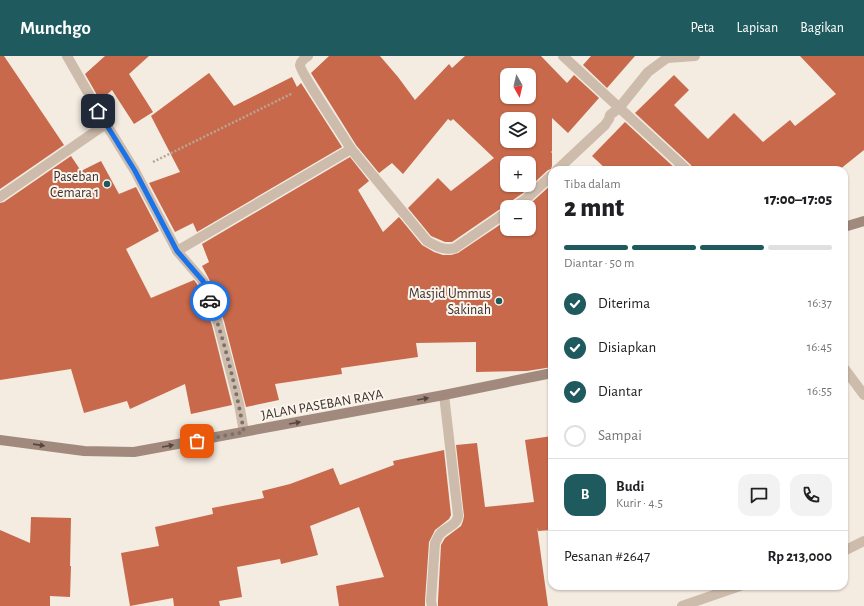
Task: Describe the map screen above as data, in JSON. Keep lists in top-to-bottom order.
{
  "streets": {
    "main road": ["JALAN PASEBAN RAYA"]
  },
  "one_way": ["JALAN PASEBAN RAYA"],
  "places": ["Paseban Cemara 1", "Masjid Ummus Sakinah"],
  "north": "bottom",
  "page": {
    "header": "Munchgo",
    "nav": ["Peta", "Lapisan", "Bagikan"],
    "map_buttons": ["+", "−"],
    "heading": ["2 mnt", "Tiba dalam", "17:00–17:05"],
    "panel": [
      "Budi",
      "Kurir · 4.5",
      "Pesanan #2647",
      "Rp 213,000"
    ],
    "bar": "Diantar · 50 m",
    "list": [
      ["Diterima", "16:37"],
      ["Disiapkan", "16:45"],
      ["Diantar", "16:55"],
      "Sampai"
    ],
    "round": "B"
  }
}
